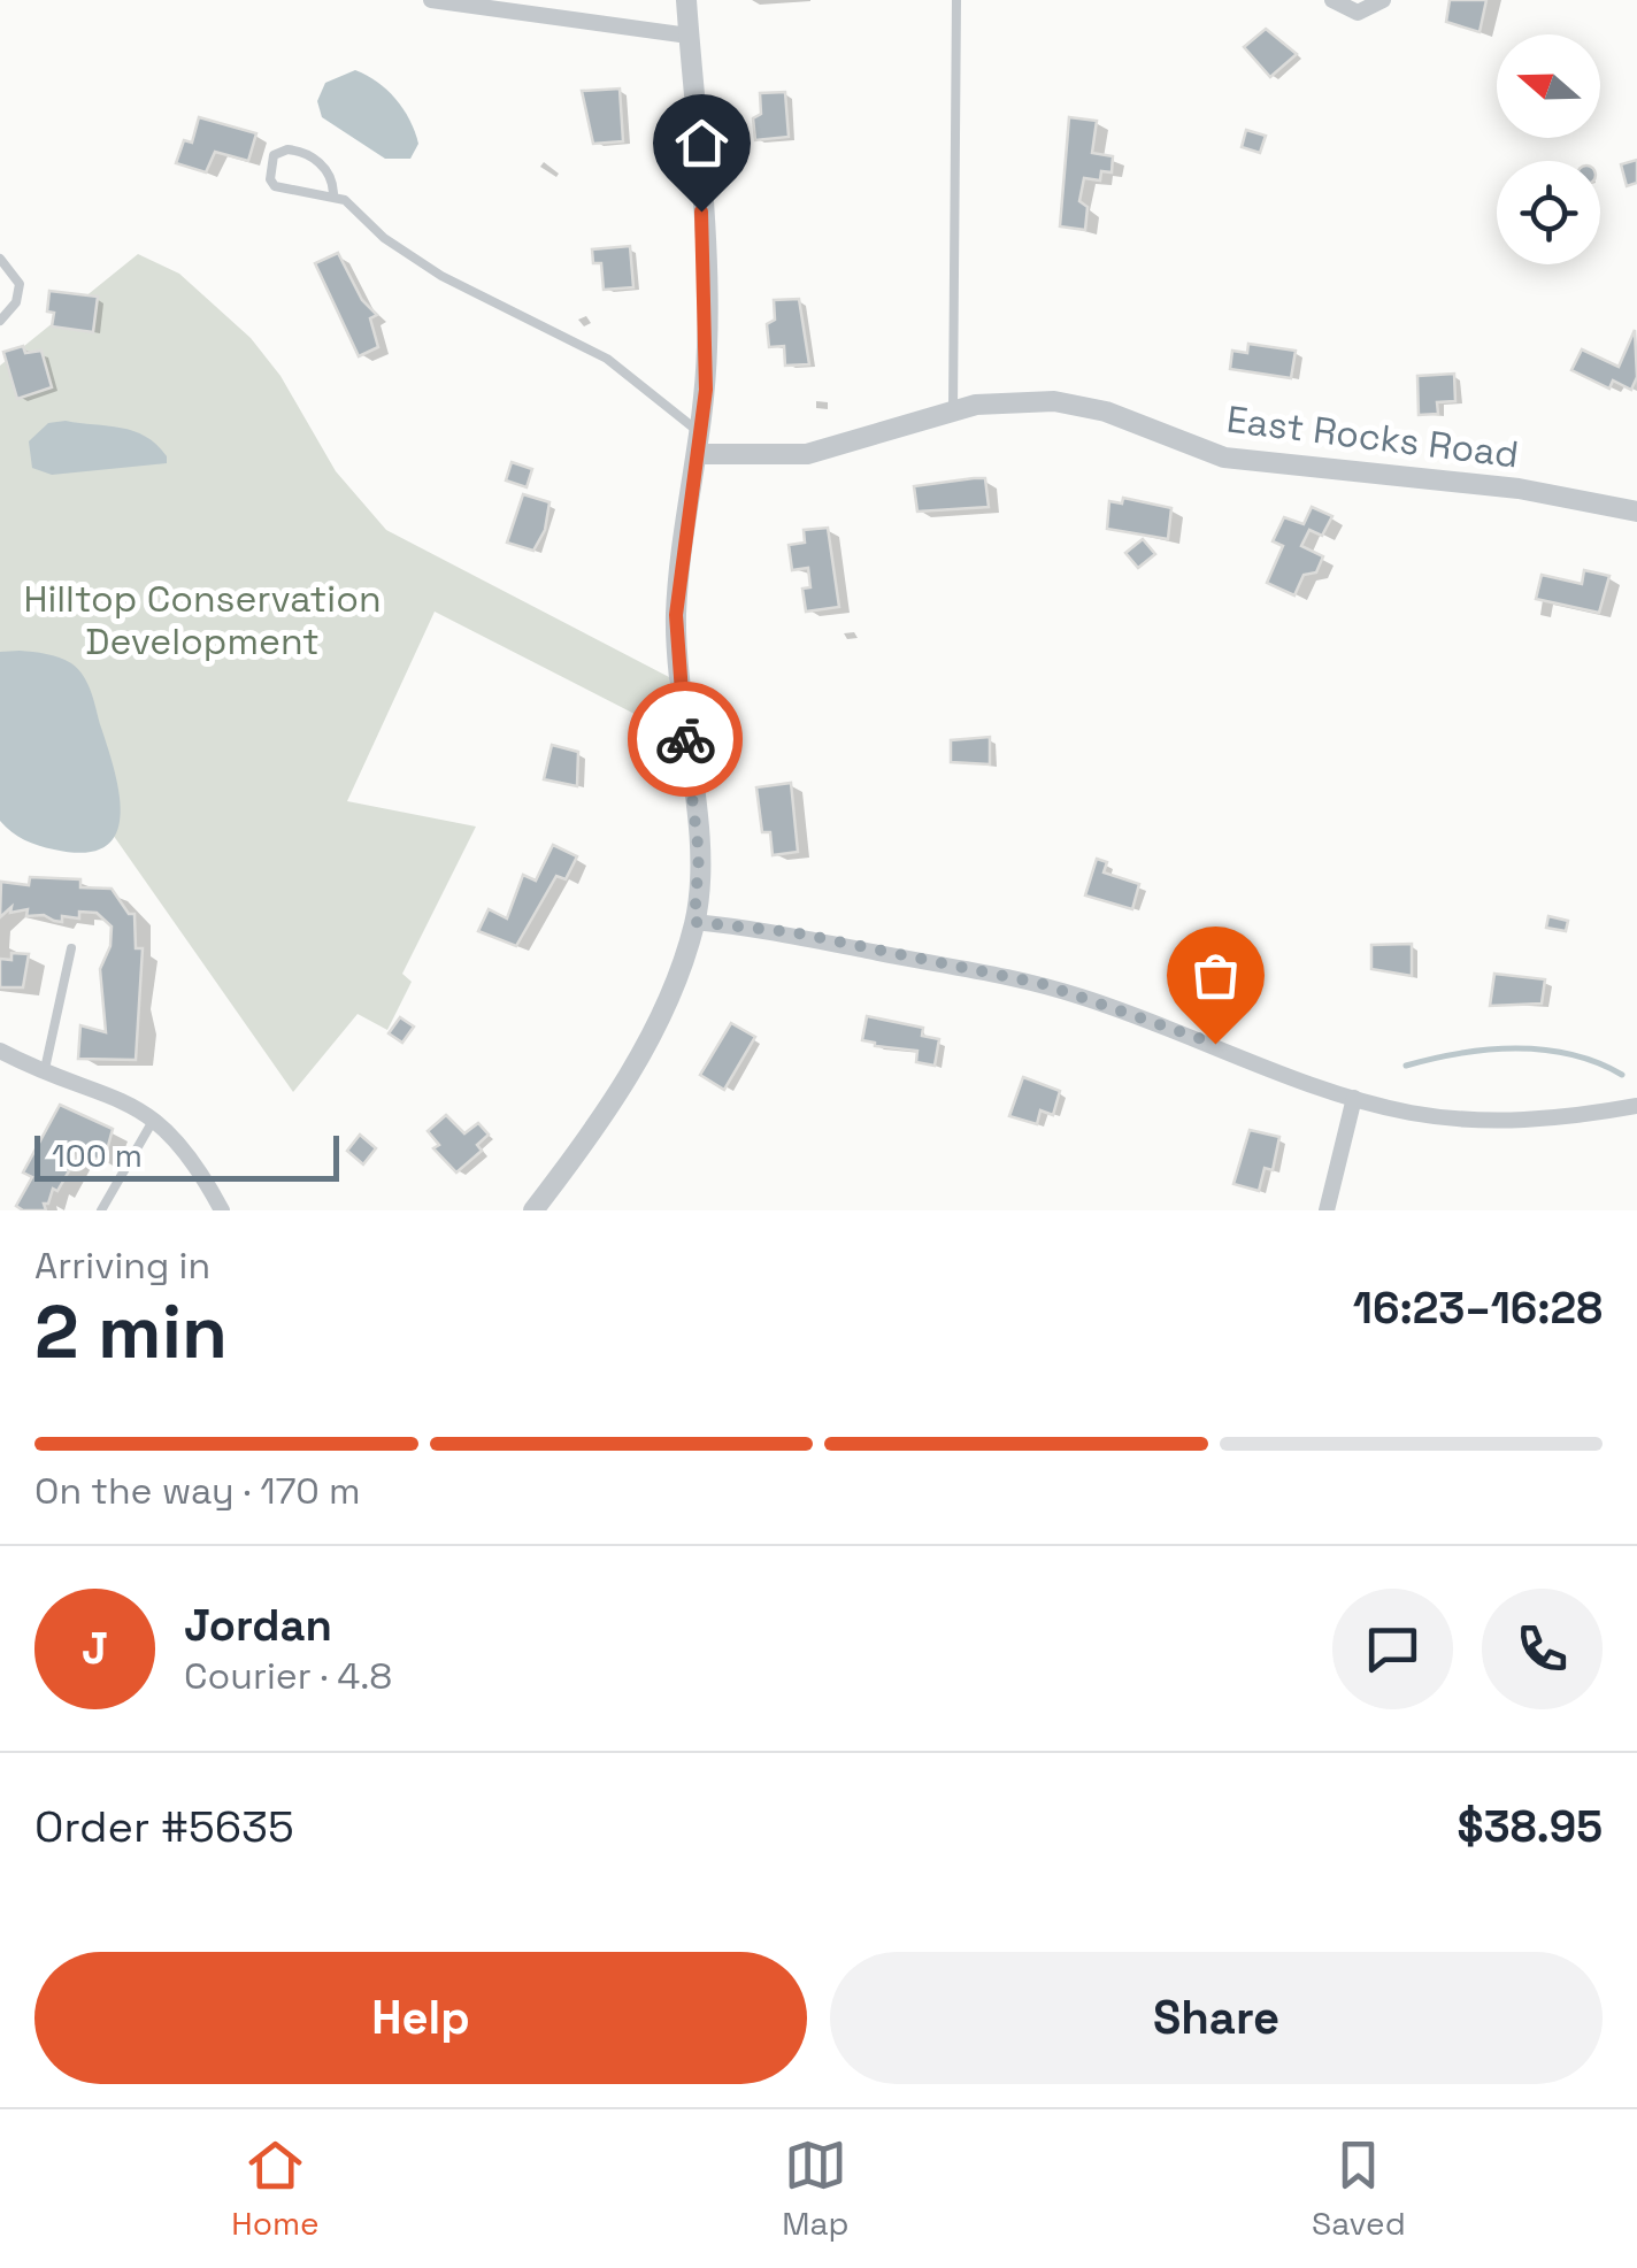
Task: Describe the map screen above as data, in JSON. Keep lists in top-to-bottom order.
{
  "streets": {
    "street": ["East Rocks Road"]
  },
  "parks": ["Hilltop Conservation Development"],
  "scale_bar": "100 m",
  "north": "left",
  "page": {
    "scale": "100 m",
    "heading": ["2 min", "Arriving in", "16:23–16:28"],
    "panel": [
      "Jordan",
      "Courier · 4.8",
      "Order #5635",
      "$38.95"
    ],
    "bar": "On the way · 170 m",
    "round": "J",
    "buttons": ["Help", "Share"],
    "tabs": ["Home", "Map", "Saved"]
  }
}
